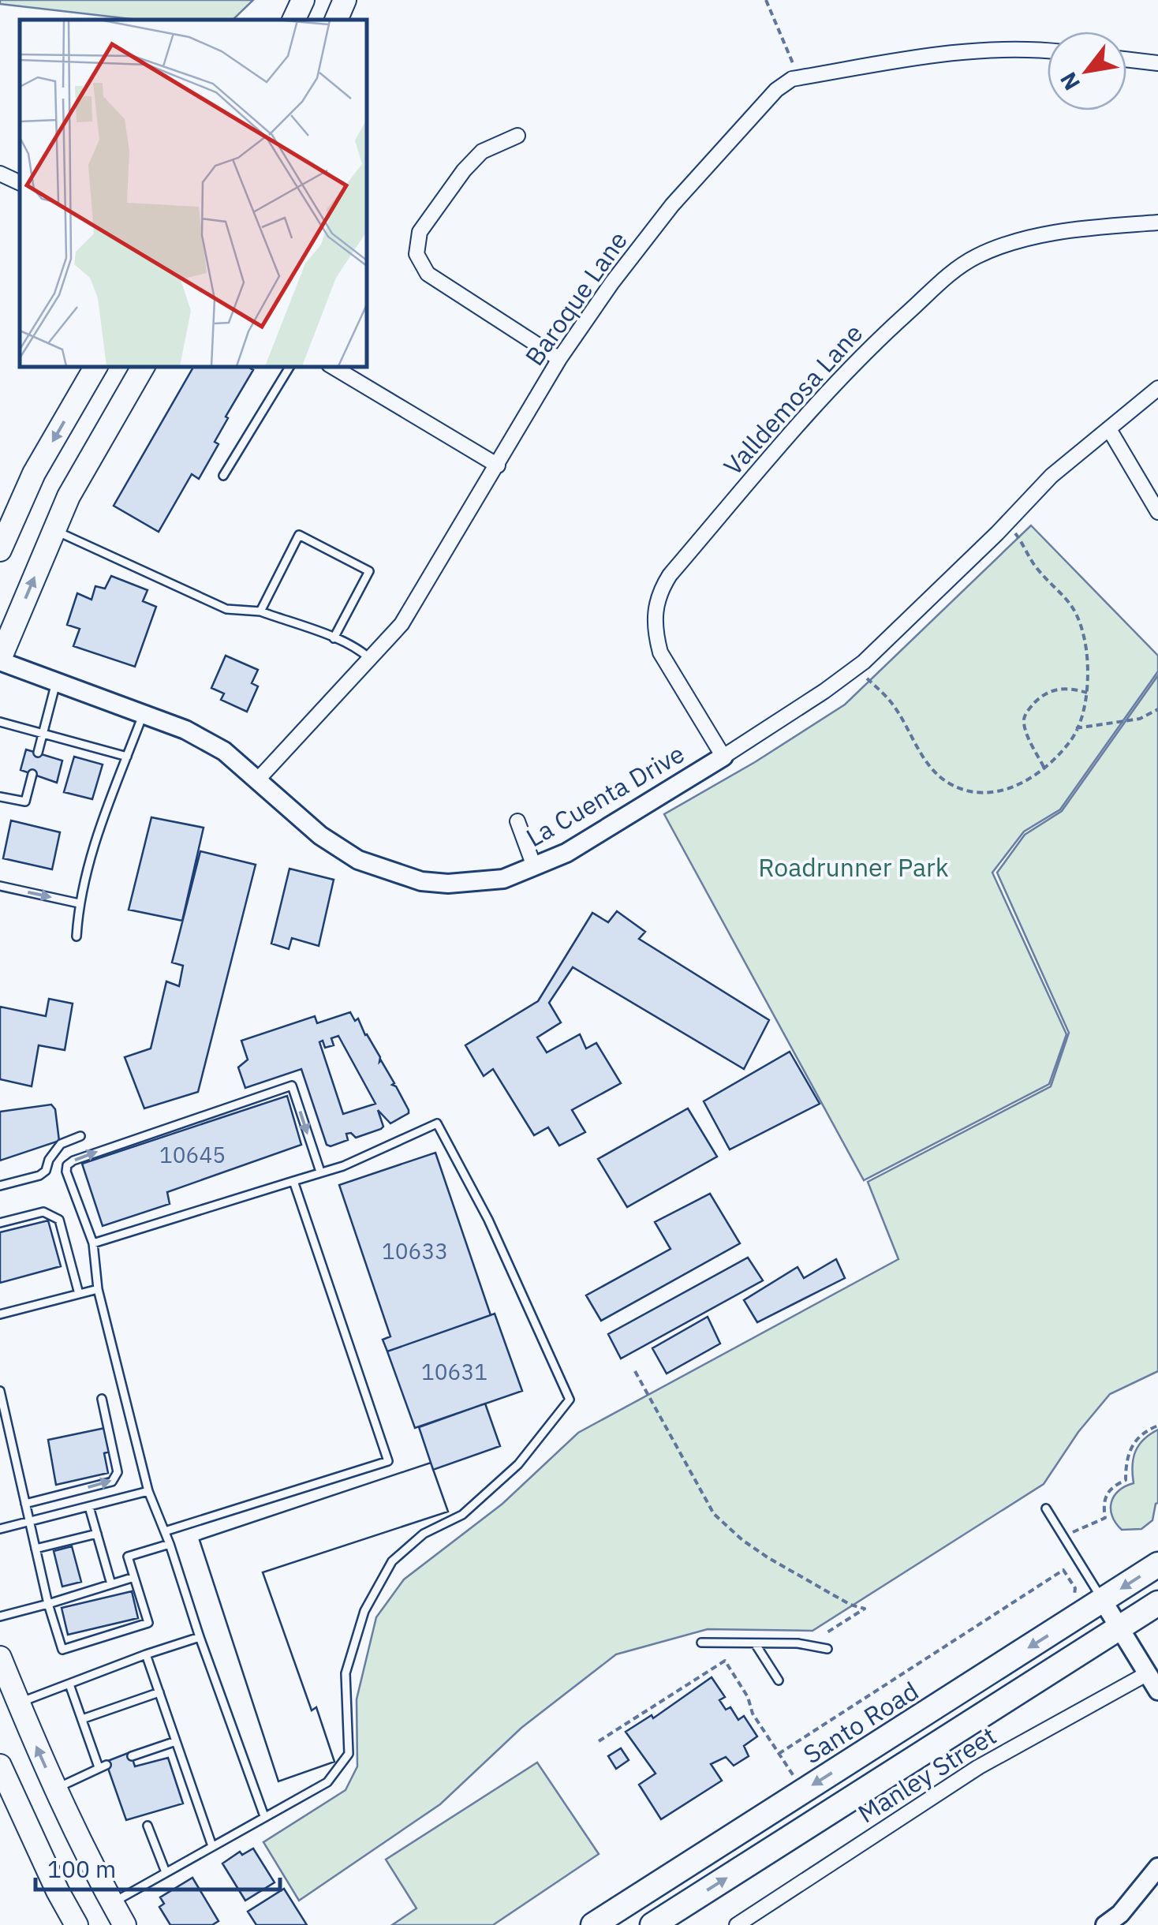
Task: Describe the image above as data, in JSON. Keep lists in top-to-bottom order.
{
  "streets": {
    "main road": ["Santo Road"],
    "street": [
      "Baroque Lane",
      "Valldemosa Lane",
      "La Cuenta Drive",
      "Manley Street"
    ]
  },
  "crossings": [
    ["Baroque Lane", "La Cuenta Drive"],
    ["Valldemosa Lane", "La Cuenta Drive"]
  ],
  "parks": ["Roadrunner Park"],
  "house_numbers": ["10645", "10633", "10631"],
  "scale_bar": "100 m",
  "north": "bottom left"
}
